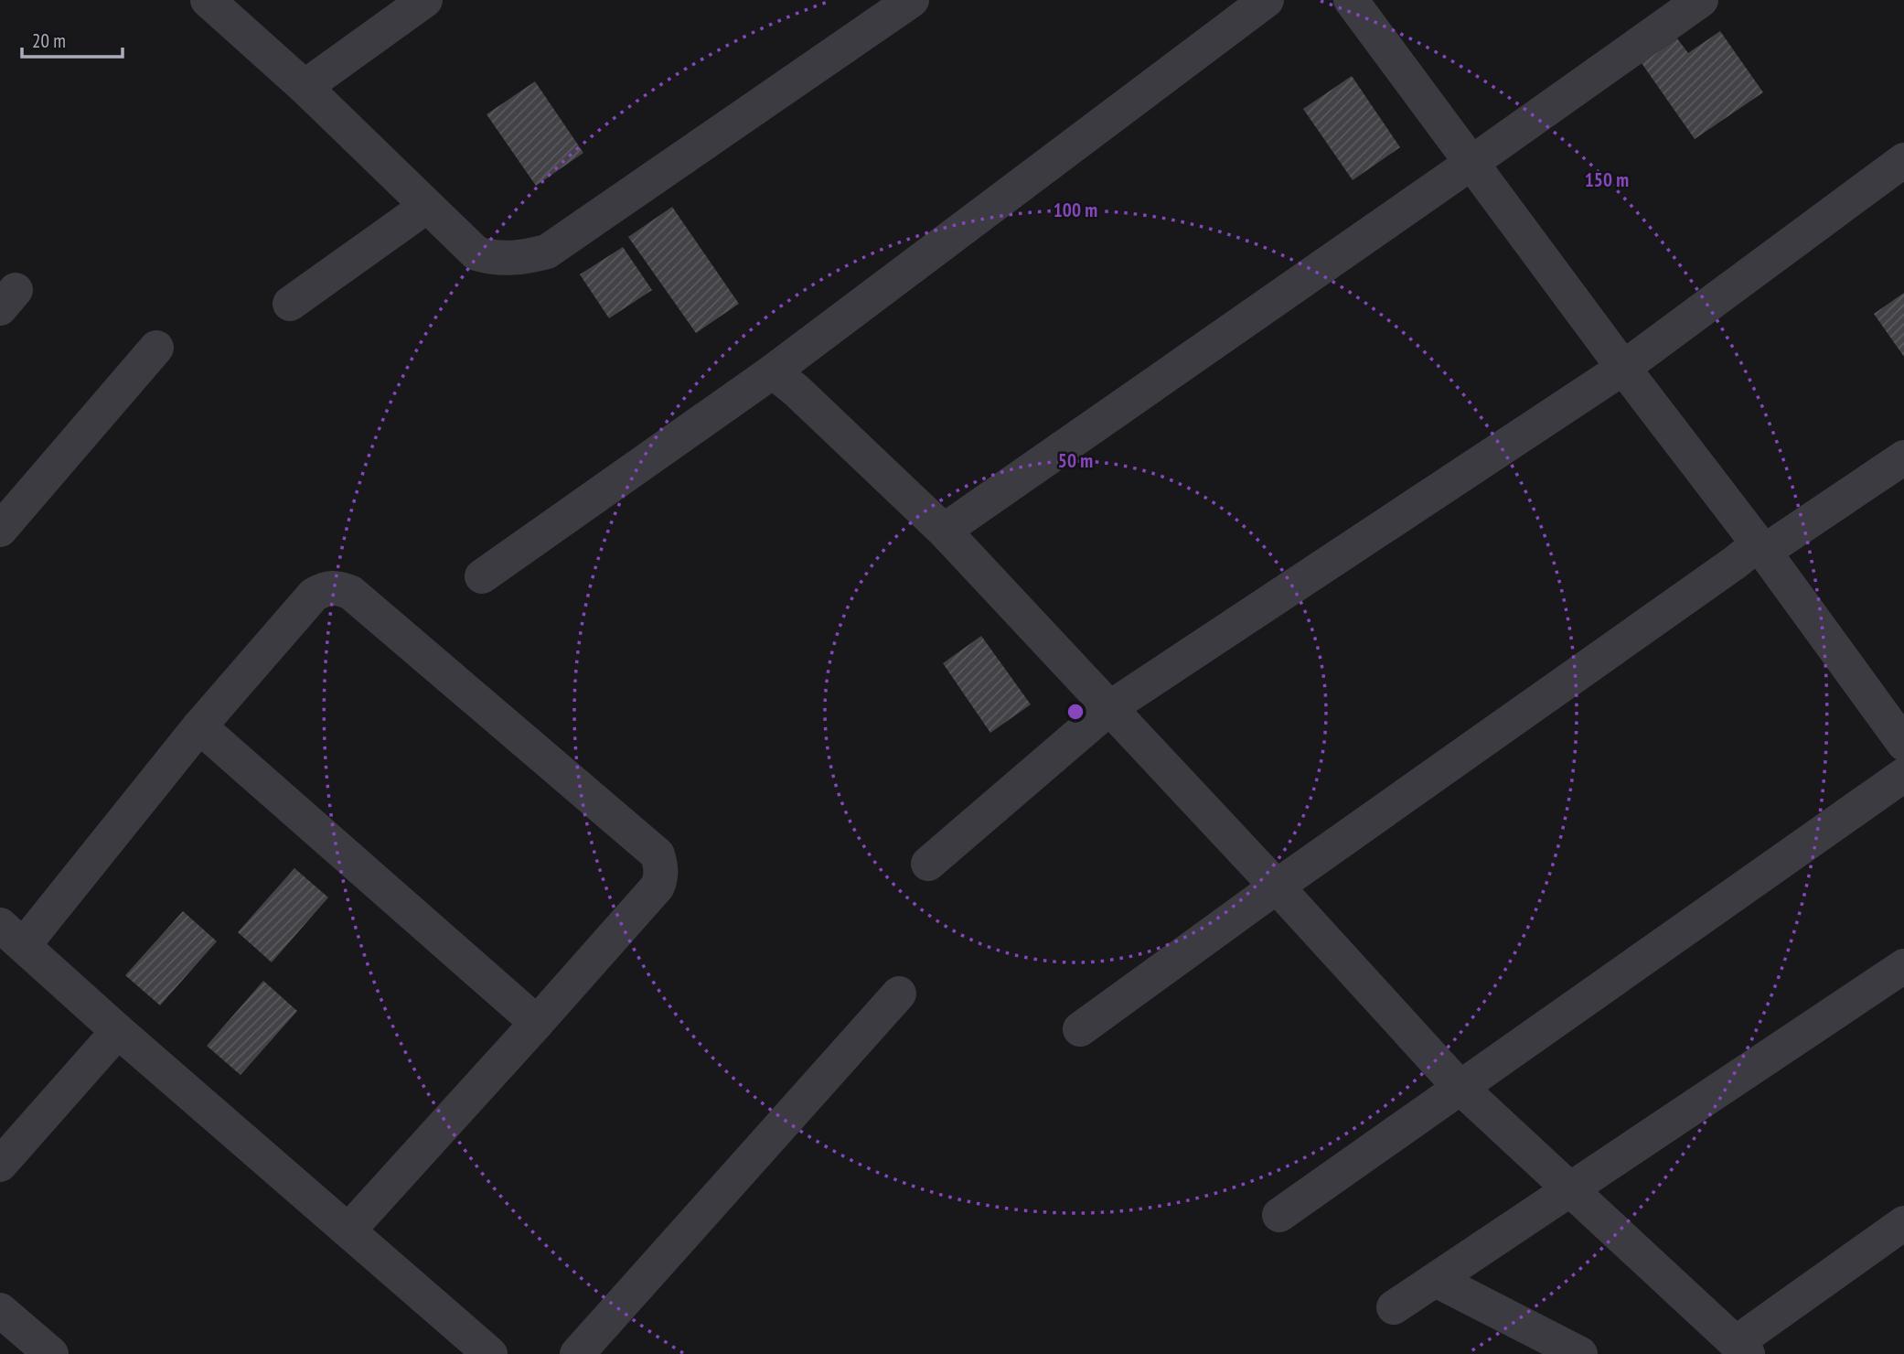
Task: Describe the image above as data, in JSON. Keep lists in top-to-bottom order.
{
  "scale_bar": "20 m",
  "rings": ["150 m", "100 m", "50 m"]
}
